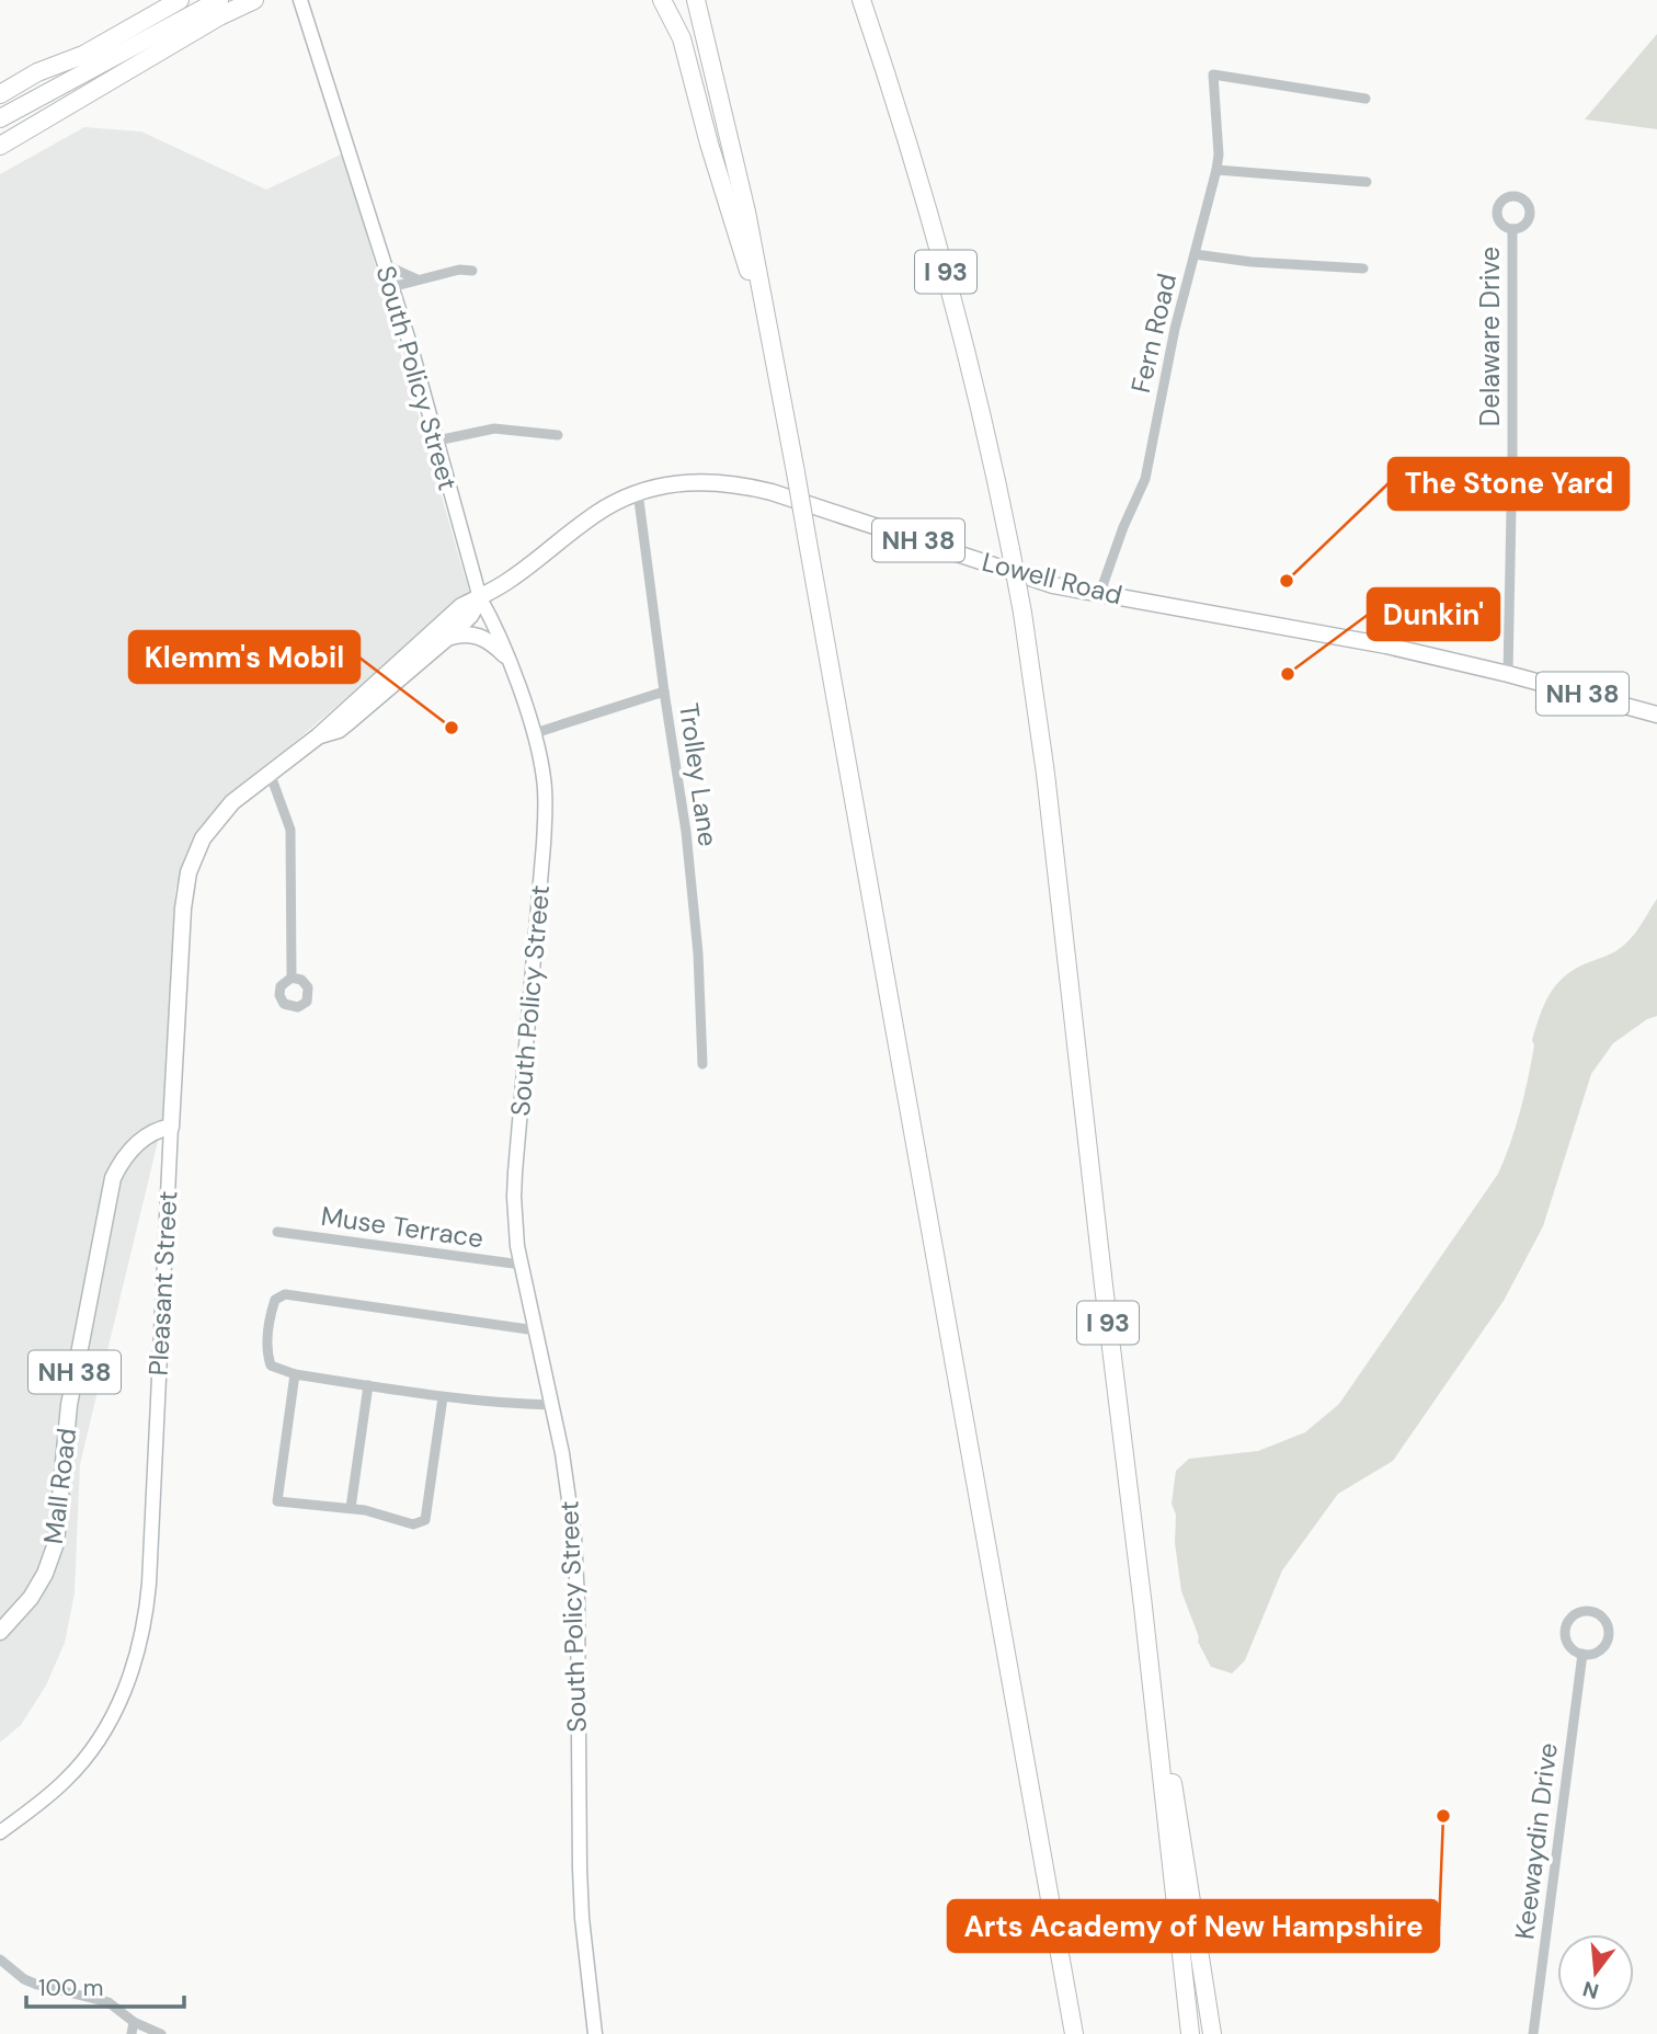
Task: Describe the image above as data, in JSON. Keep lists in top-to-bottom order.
{
  "streets": {
    "highway": ["I 93"],
    "main road": [
      "NH 38",
      "Lowell Road",
      "Pleasant Street",
      "Mall Road"
    ],
    "street": [
      "Fern Road",
      "Delaware Drive",
      "South Policy Street",
      "Trolley Lane",
      "Muse Terrace",
      "Keewaydin Drive"
    ]
  },
  "crossings": [
    ["Fern Road", "Lowell Road"],
    ["Delaware Drive", "Lowell Road"],
    ["South Policy Street", "Lowell Road"],
    ["South Policy Street", "Muse Terrace"],
    ["South Policy Street", "Pleasant Street"],
    ["Lowell Road", "Trolley Lane"],
    ["Lowell Road", "Pleasant Street"],
    ["Pleasant Street", "Mall Road"]
  ],
  "places": [
    "The Stone Yard",
    "Dunkin'",
    "Klemm's Mobil",
    "Arts Academy of New Hampshire"
  ],
  "scale_bar": "100 m",
  "north": "bottom"
}
